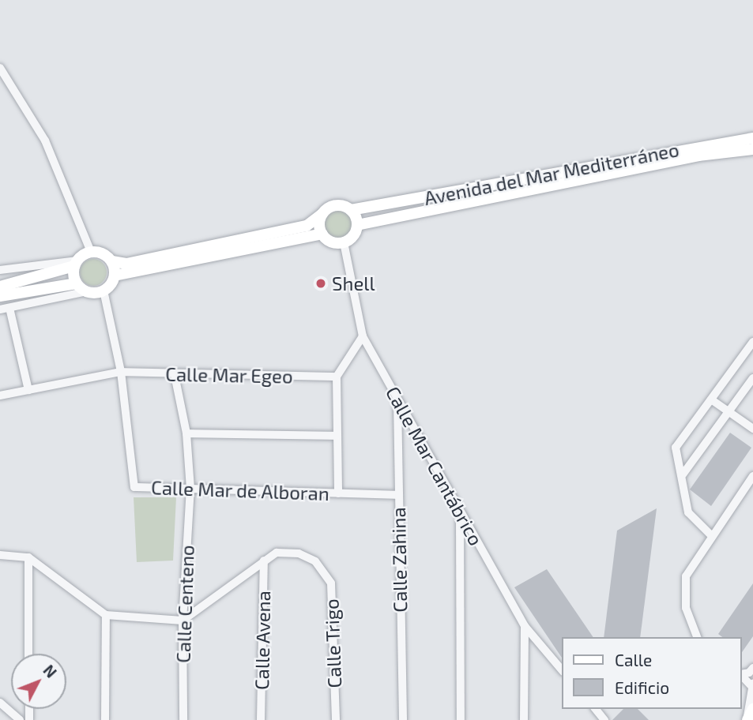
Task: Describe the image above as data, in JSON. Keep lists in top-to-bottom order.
{
  "streets": {
    "main road": ["Avenida del Mar Mediterráneo"],
    "street": [
      "Calle Mar Egeo",
      "Calle Mar Cantábrico",
      "Calle Mar de Alboran",
      "Calle Zahina",
      "Calle Centeno",
      "Calle Avena",
      "Calle Trigo"
    ]
  },
  "crossings": [
    ["Avenida del Mar Mediterráneo", "Calle Mar Cantábrico"],
    ["Calle Mar Egeo", "Calle Mar de Alboran"],
    ["Calle Mar Egeo", "Calle Centeno"],
    ["Calle Mar Cantábrico", "Calle Zahina"],
    ["Calle Mar de Alboran", "Calle Zahina"],
    ["Calle Mar de Alboran", "Calle Centeno"],
    ["Calle Avena", "Calle Trigo"]
  ],
  "places": ["Shell"],
  "legend": ["Calle", "Edificio"],
  "north": "top right"
}
